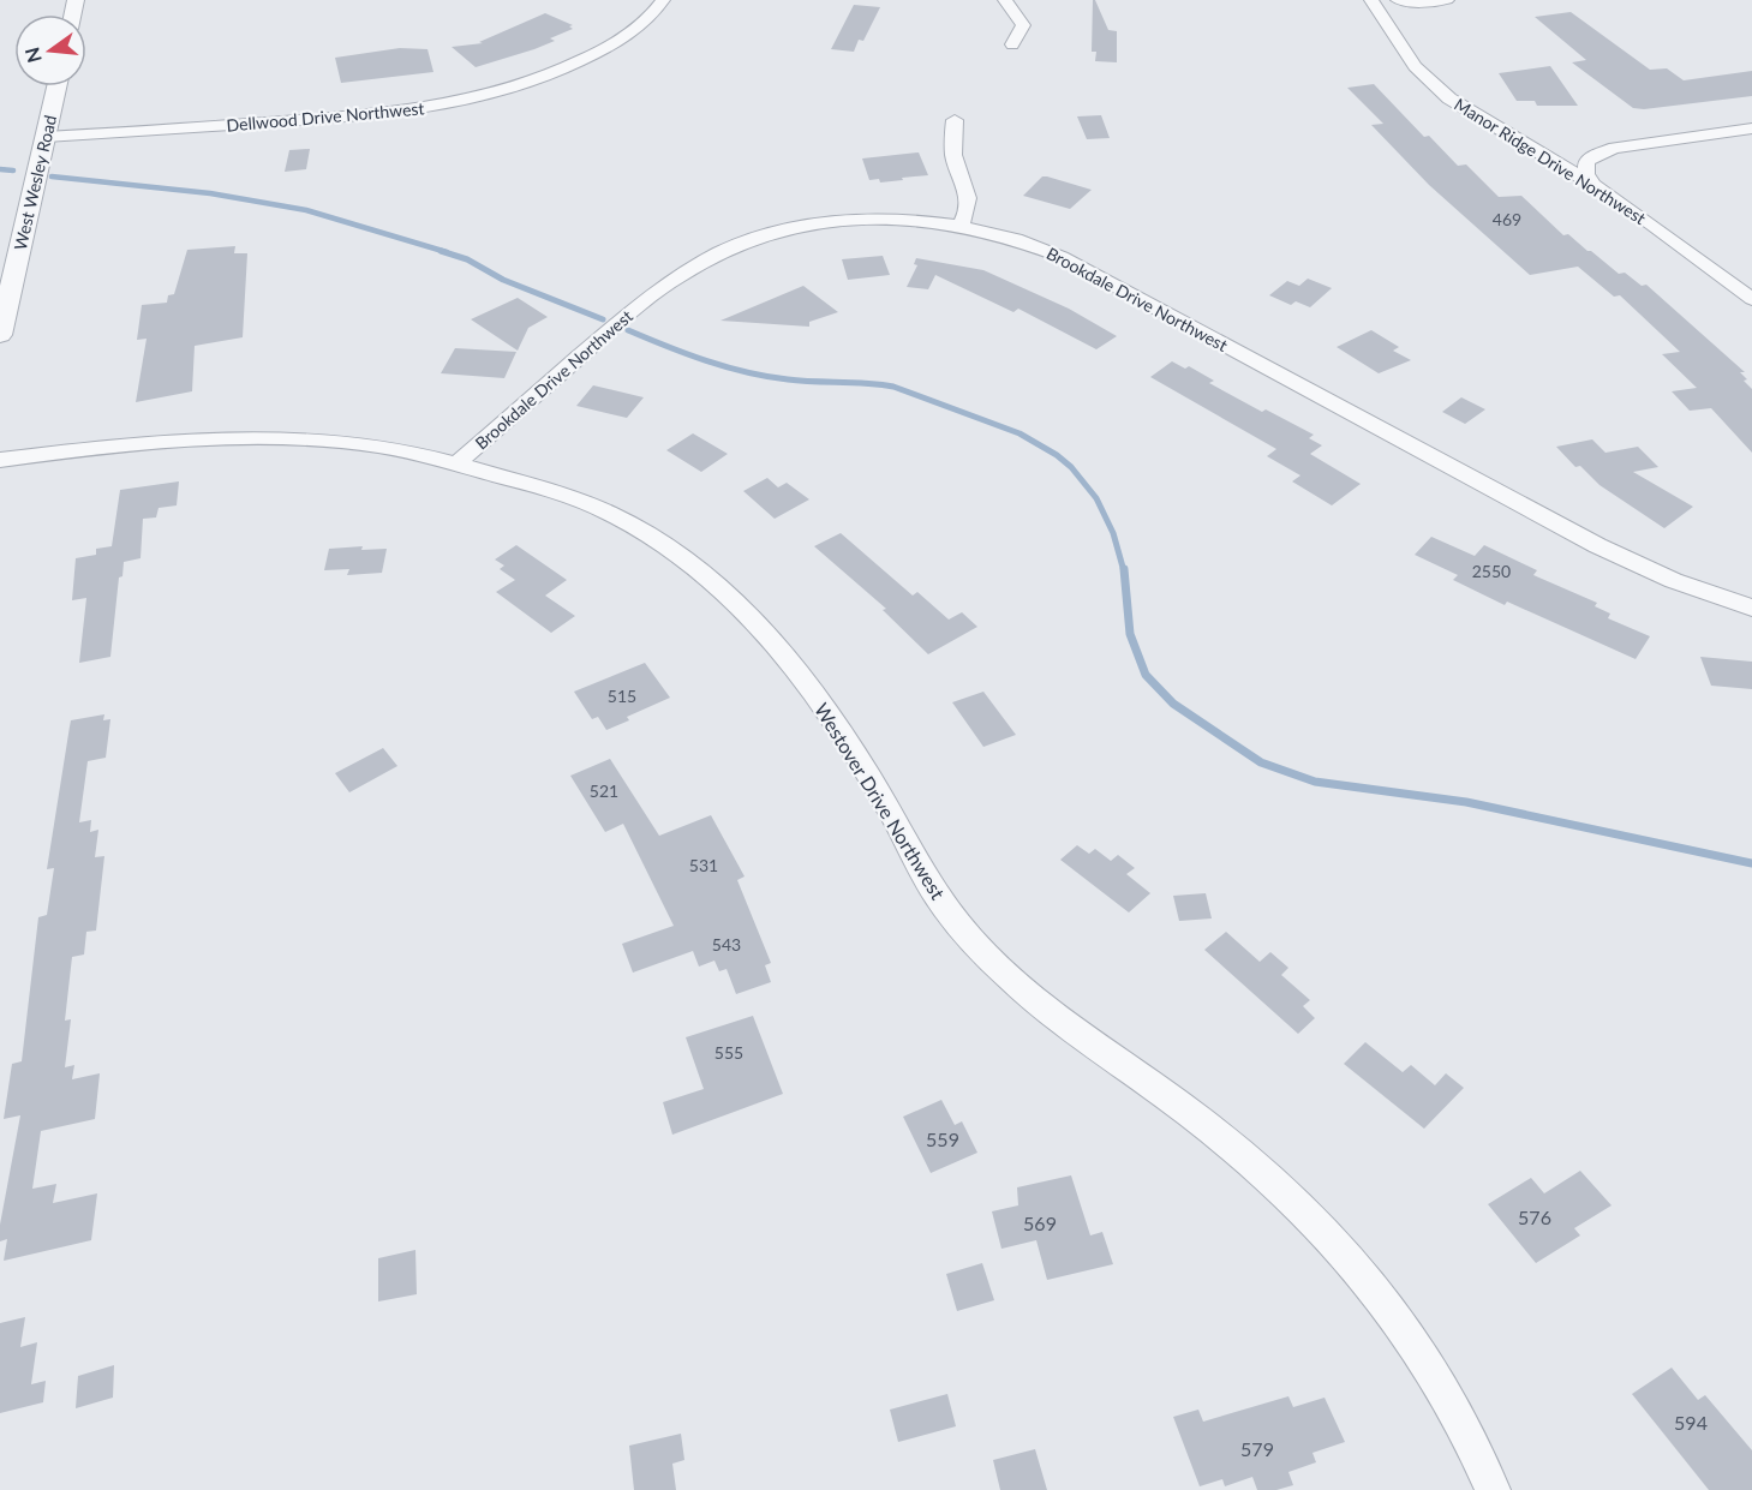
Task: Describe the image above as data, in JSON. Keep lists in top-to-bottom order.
{
  "streets": {
    "street": [
      "Dellwood Drive Northwest",
      "Manor Ridge Drive Northwest",
      "West Wesley Road",
      "Brookdale Drive Northwest",
      "Westover Drive Northwest"
    ]
  },
  "crossings": [
    ["Dellwood Drive Northwest", "West Wesley Road"],
    ["Brookdale Drive Northwest", "Westover Drive Northwest"]
  ],
  "house_numbers": [
    "469",
    "2550",
    "515",
    "521",
    "531",
    "543",
    "555",
    "559",
    "576",
    "569",
    "594",
    "579"
  ],
  "north": "left"
}
